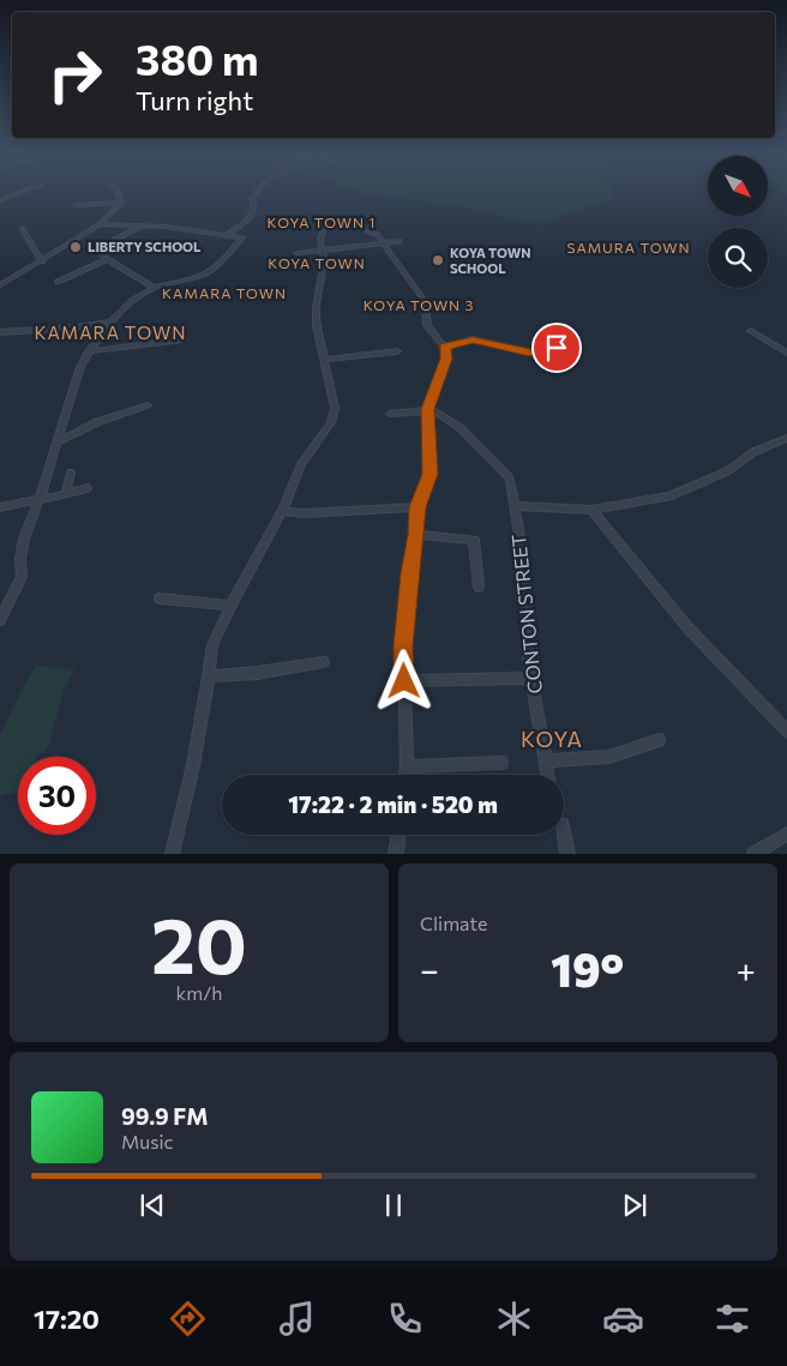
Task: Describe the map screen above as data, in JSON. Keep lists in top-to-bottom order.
{
  "streets": {
    "street": ["CONTON STREET"]
  },
  "districts": [
    "KOYA TOWN 1",
    "SAMURA TOWN",
    "KOYA TOWN",
    "KAMARA TOWN",
    "KOYA TOWN 3",
    "KAMARA TOWN",
    "KOYA"
  ],
  "places": ["LIBERTY SCHOOL", "KOYA TOWN SCHOOL"],
  "north": "bottom right",
  "page": {
    "turn": ["380 m", "Turn right"],
    "limit": "30",
    "trip": "17:22 · 2 min · 520 m",
    "tile": [
      ["20", "km/h"],
      "Climate"
    ],
    "heat": ["−", "19°", "+"],
    "song": ["99.9 FM", "Music"],
    "tabs": "17:20"
  }
}
